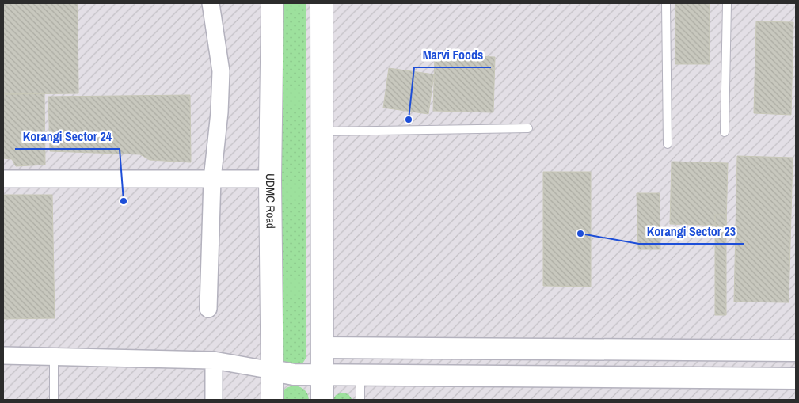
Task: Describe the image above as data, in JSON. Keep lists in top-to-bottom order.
{
  "streets": {
    "main road": ["UDMC Road"]
  },
  "places": ["Marvi Foods", "Korangi Sector 24", "Korangi Sector 23"]
}
